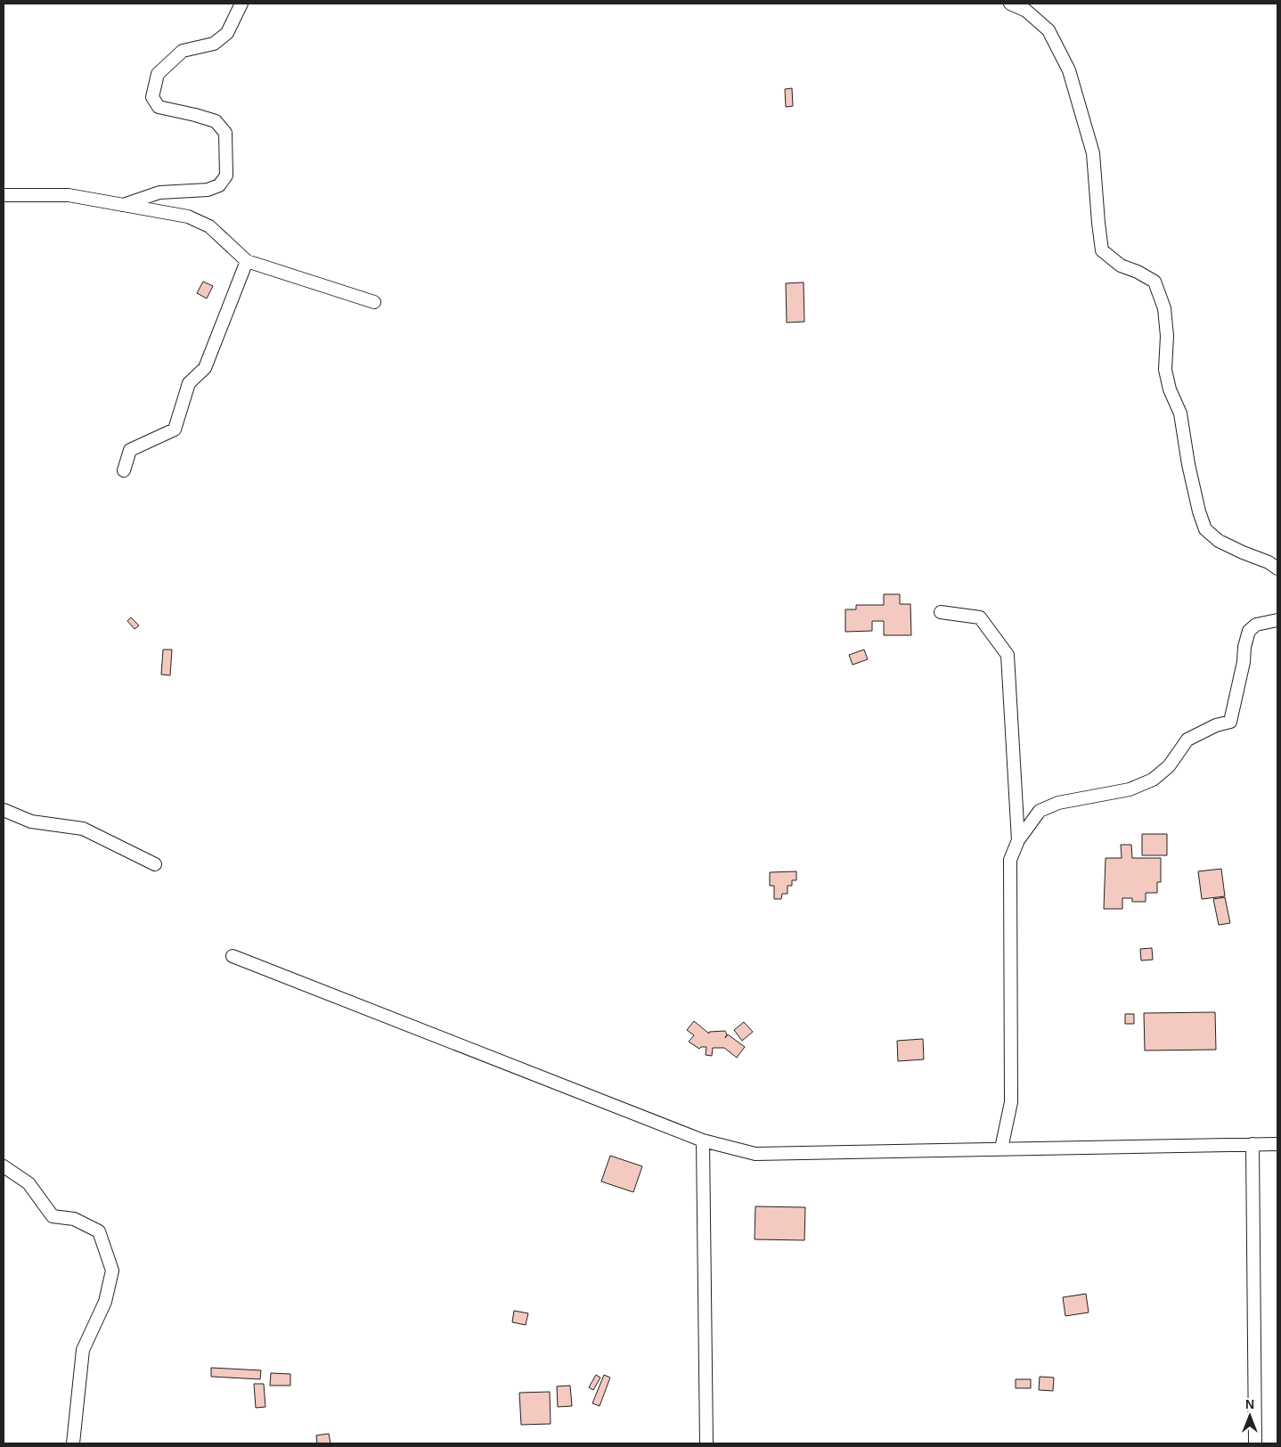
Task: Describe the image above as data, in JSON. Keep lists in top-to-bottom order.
{
  "north": "top"
}
